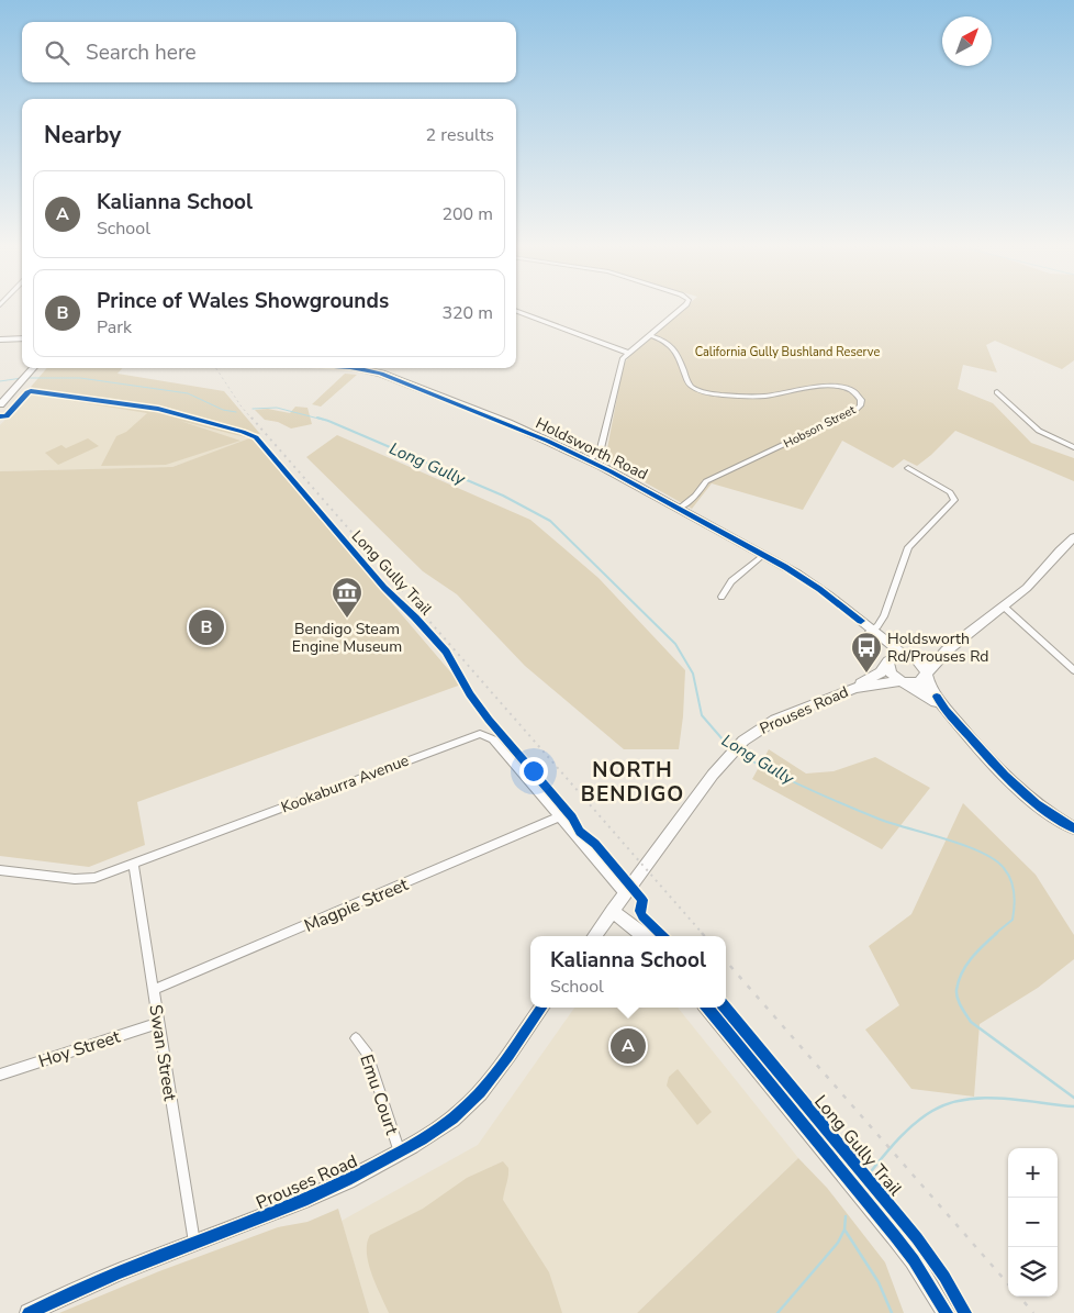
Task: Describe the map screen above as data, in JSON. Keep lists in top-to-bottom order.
{
  "streets": {
    "main road": ["Holdsworth Road", "Prouses Road"],
    "street": [
      "Hobson Street",
      "Kookaburra Avenue",
      "Magpie Street",
      "Hoy Street",
      "Swan Street",
      "Emu Court"
    ],
    "cycle path": ["Long Gully Trail"]
  },
  "crossings": [
    ["Hobson Street", "Holdsworth Road"],
    ["Holdsworth Road", "Prouses Road"],
    ["Prouses Road", "Kookaburra Avenue"],
    ["Prouses Road", "Swan Street"],
    ["Prouses Road", "Emu Court"],
    ["Kookaburra Avenue", "Magpie Street"],
    ["Kookaburra Avenue", "Swan Street"],
    ["Magpie Street", "Swan Street"],
    ["Hoy Street", "Swan Street"]
  ],
  "districts": ["NORTH BENDIGO"],
  "water": ["Long Gully"],
  "parks": ["California Gully Bushland Reserve"],
  "places": {
    "museum": ["Bendigo Steam Engine Museum"],
    "bus stop": ["Holdsworth Rd/Prouses Rd"]
  },
  "north": "top right",
  "page": {
    "search": "Search here",
    "heading": ["Nearby", "2 results"],
    "list": [
      {
        "mark": "A",
        "name": "Kalianna School",
        "note": "School",
        "value": "200 m"
      },
      {
        "mark": "B",
        "name": "Prince of Wales Showgrounds",
        "note": "Park",
        "value": "320 m"
      }
    ],
    "pins": ["B", "A"],
    "popup": ["Kalianna School", "School"],
    "map_buttons": ["+", "−"]
  }
}
